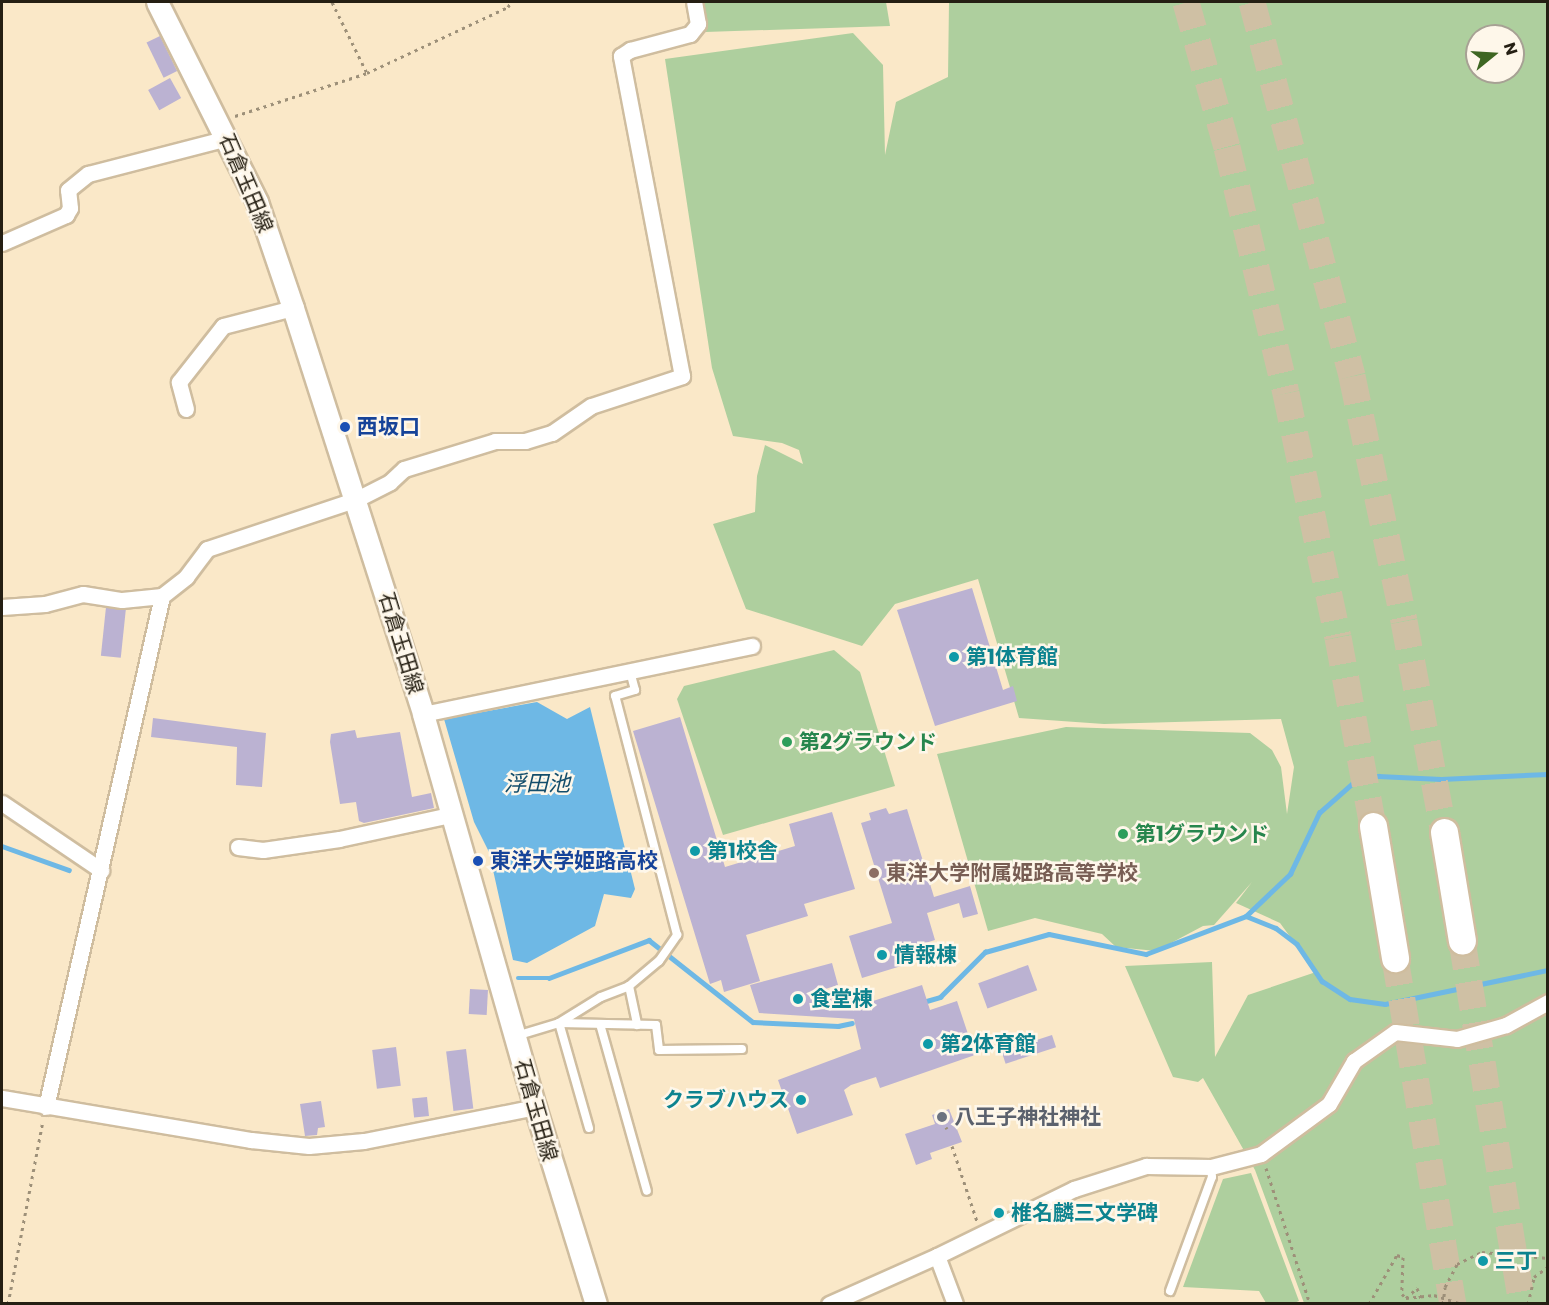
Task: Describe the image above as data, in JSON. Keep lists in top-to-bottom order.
{
  "streets": {
    "main road": ["石倉玉田線"]
  },
  "water": ["浮田池"],
  "places": [
    "西坂口",
    "第1体育館",
    "第2グラウンド",
    "第1グラウンド",
    "第1校舎",
    "東洋大学姫路高校",
    "東洋大学附属姫路高等学校",
    "情報棟",
    "食堂棟",
    "第2体育館",
    "クラブハウス",
    "八王子神社神社",
    "椎名麟三文学碑",
    "三丁"
  ],
  "north": "right"
}
